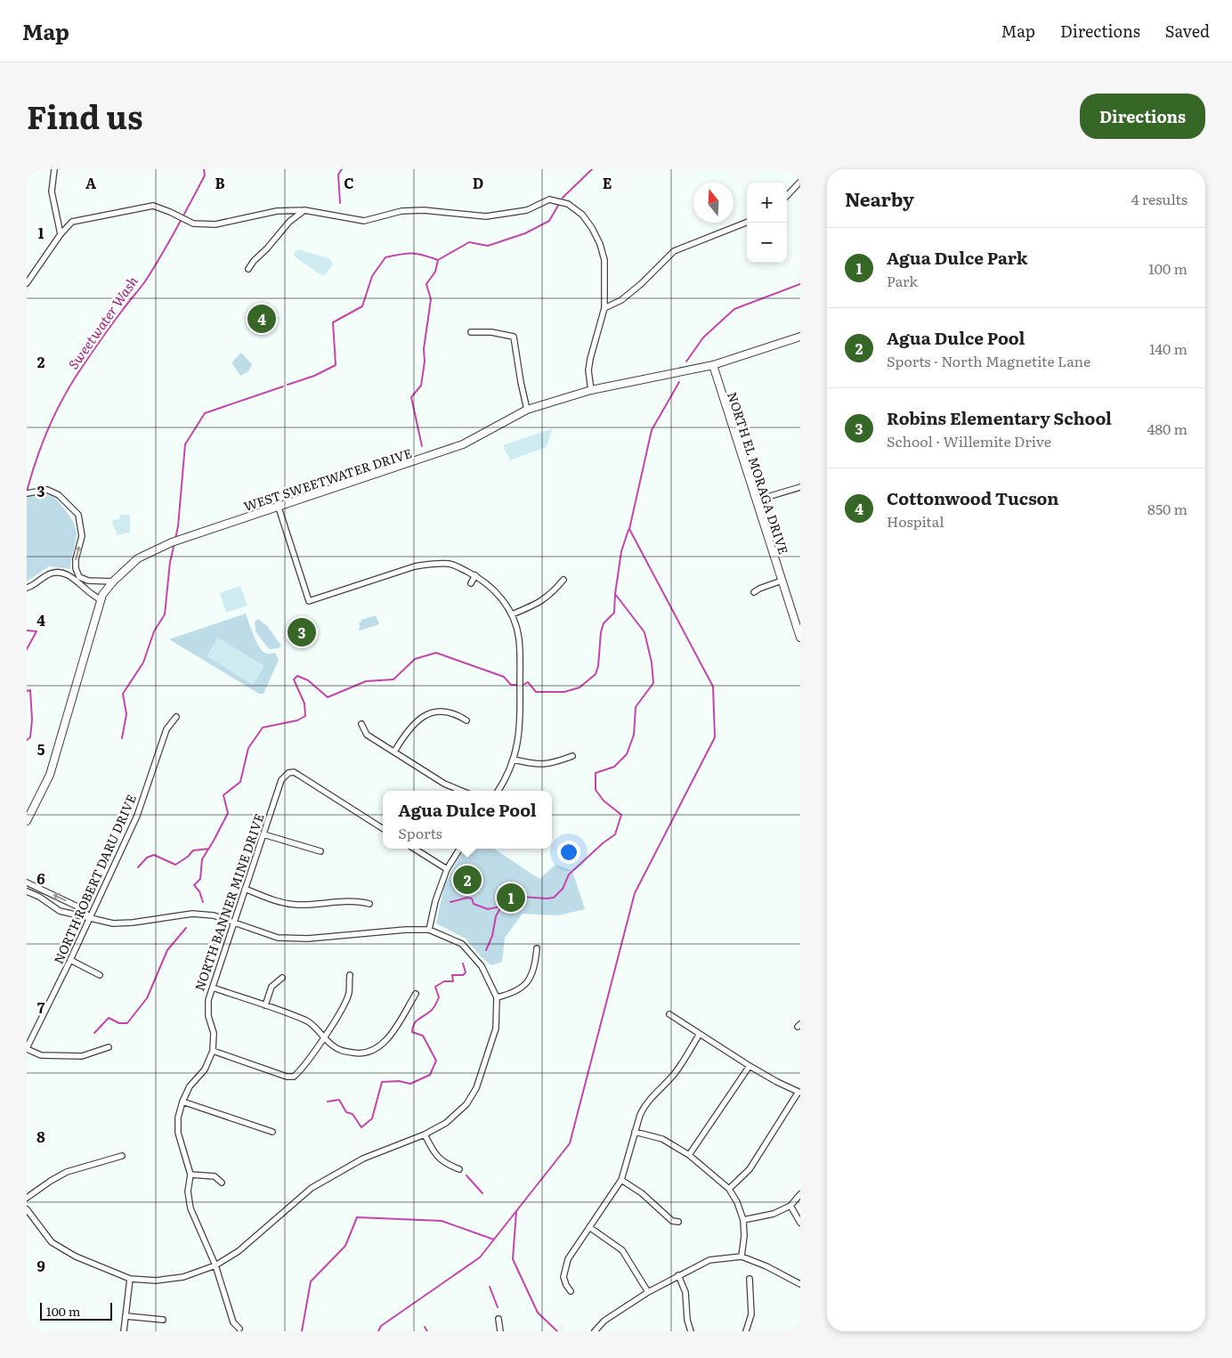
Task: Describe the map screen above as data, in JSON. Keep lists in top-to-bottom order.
{
  "streets": {
    "street": [
      "NORTH EL MORAGA DRIVE",
      "WEST SWEETWATER DRIVE",
      "NORTH ROBERT DARU DRIVE",
      "NORTH BANNER MINE DRIVE"
    ]
  },
  "crossings": [
    ["NORTH EL MORAGA DRIVE", "WEST SWEETWATER DRIVE"]
  ],
  "water": ["Sweetwater Wash"],
  "scale_bar": "100 m",
  "north": "top",
  "page": {
    "header": "Map",
    "nav": ["Map", "Directions", "Saved"],
    "title": "Find us",
    "buttons": "Directions",
    "heading": ["Nearby", "4 results"],
    "map_buttons": ["+", "−"],
    "list": [
      {
        "mark": "1",
        "name": "Agua Dulce Park",
        "note": "Park",
        "value": "100 m"
      },
      {
        "mark": "2",
        "name": "Agua Dulce Pool",
        "note": "Sports · North Magnetite Lane",
        "value": "140 m"
      },
      {
        "mark": "3",
        "name": "Robins Elementary School",
        "note": "School · Willemite Drive",
        "value": "480 m"
      },
      {
        "mark": "4",
        "name": "Cottonwood Tucson",
        "note": "Hospital",
        "value": "850 m"
      }
    ],
    "pins": [
      "4",
      "3",
      "2",
      "1"
    ],
    "popup": ["Agua Dulce Pool", "Sports"],
    "scale": "100 m"
  },
  "grid": {
    "columns": [
      "A",
      "B",
      "C",
      "D",
      "E"
    ],
    "rows": [
      "1",
      "2",
      "3",
      "4",
      "5",
      "6",
      "7",
      "8",
      "9"
    ]
  }
}
